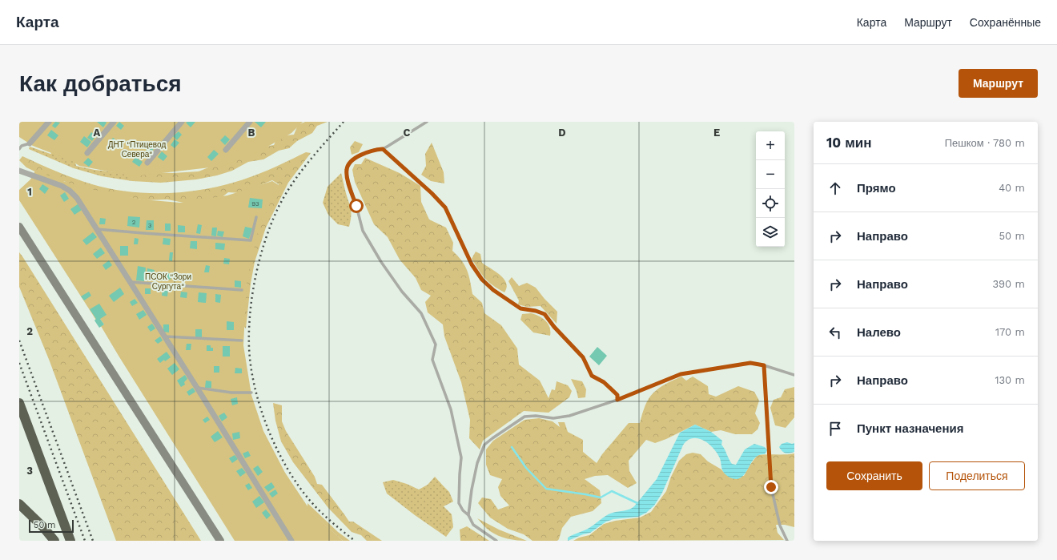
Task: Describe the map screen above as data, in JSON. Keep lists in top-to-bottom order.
{
  "parks": ["ДНТ \"Птицевод Севера\"", "ПСОК \"Зори Сургута\""],
  "house_numbers": ["93", "2", "3"],
  "scale_bar": "50 m",
  "page": {
    "header": "Карта",
    "nav": ["Карта", "Маршрут", "Сохранённые"],
    "buttons": [
      "Маршрут",
      ["Сохранить", "Поделиться"]
    ],
    "title": "Как добраться",
    "heading": ["10 мин", "Пешком · 780 m"],
    "map_buttons": ["+", "−"],
    "list": [
      ["Прямо", "40 m"],
      ["Направо", "50 m"],
      ["Направо", "390 m"],
      ["Налево", "170 m"],
      ["Направо", "130 m"],
      "Пункт назначения"
    ],
    "scale": "50 m"
  },
  "grid": {
    "columns": [
      "A",
      "B",
      "C",
      "D",
      "E"
    ],
    "rows": ["1", "2", "3"]
  }
}
